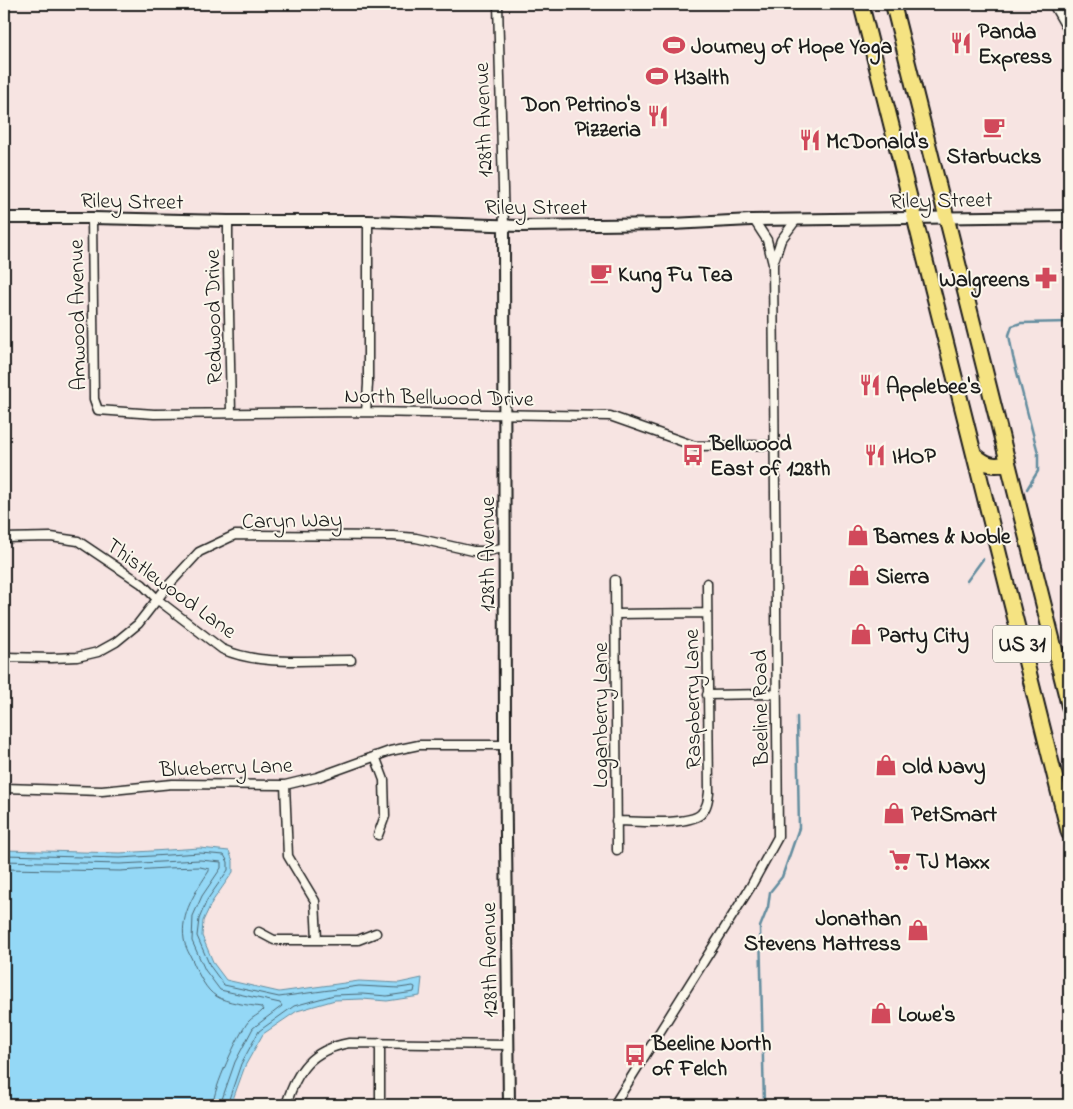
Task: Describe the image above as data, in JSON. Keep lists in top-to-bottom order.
{
  "streets": {
    "highway": ["US 31"],
    "main road": ["128th Avenue", "Riley Street"],
    "street": [
      "Amwood Avenue",
      "Redwood Drive",
      "North Bellwood Drive",
      "Caryn Way",
      "Thistlewood Lane",
      "Raspberry Lane",
      "Beeline Road",
      "Loganberry Lane",
      "Blueberry Lane"
    ]
  },
  "crossings": [
    ["128th Avenue", "Riley Street"],
    ["128th Avenue", "North Bellwood Drive"],
    ["128th Avenue", "Caryn Way"],
    ["128th Avenue", "Blueberry Lane"],
    ["Riley Street", "Amwood Avenue"],
    ["Riley Street", "Redwood Drive"],
    ["Riley Street", "US 31"],
    ["Riley Street", "Beeline Road"],
    ["Amwood Avenue", "North Bellwood Drive"],
    ["Redwood Drive", "North Bellwood Drive"],
    ["North Bellwood Drive", "Beeline Road"],
    ["Caryn Way", "Thistlewood Lane"],
    ["Raspberry Lane", "Loganberry Lane"]
  ],
  "places": {
    "restaurant": [
      "Panda Express",
      "Don Petrino's Pizzeria",
      "McDonald's",
      "Applebee's",
      "IHOP"
    ],
    "sports": ["Journey of Hope Yoga", "H3alth"],
    "cafe": ["Starbucks", "Kung Fu Tea"],
    "pharmacy": ["Walgreens"],
    "bus stop": ["Bellwood East of 128th", "Beeline North of Felch"],
    "shop": [
      "Barnes & Noble",
      "Sierra",
      "Party City",
      "Old Navy",
      "PetSmart",
      "Jonathan Stevens Mattress",
      "Lowe's"
    ],
    "supermarket": ["TJ Maxx"]
  }
}
